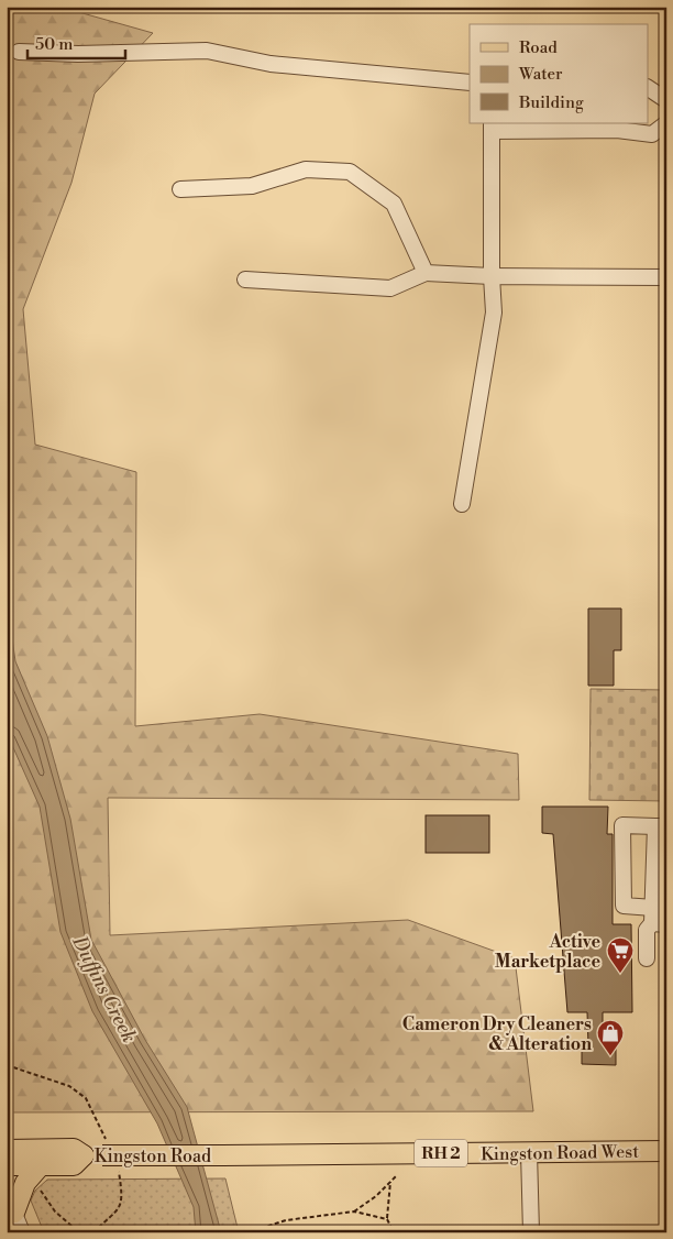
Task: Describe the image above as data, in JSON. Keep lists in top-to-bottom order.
{
  "streets": {
    "main road": ["Kingston Road West", "RH 2", "Kingston Road"]
  },
  "crossings": [
    ["Kingston Road West", "Kingston Road"],
    ["RH 2", "Kingston Road"]
  ],
  "water": ["Duffins Creek"],
  "places": {
    "supermarket": ["Active Marketplace"],
    "shop": ["Cameron Dry Cleaners & Alteration"]
  },
  "legend": ["Road", "Water", "Building"],
  "scale_bar": "50 m"
}
